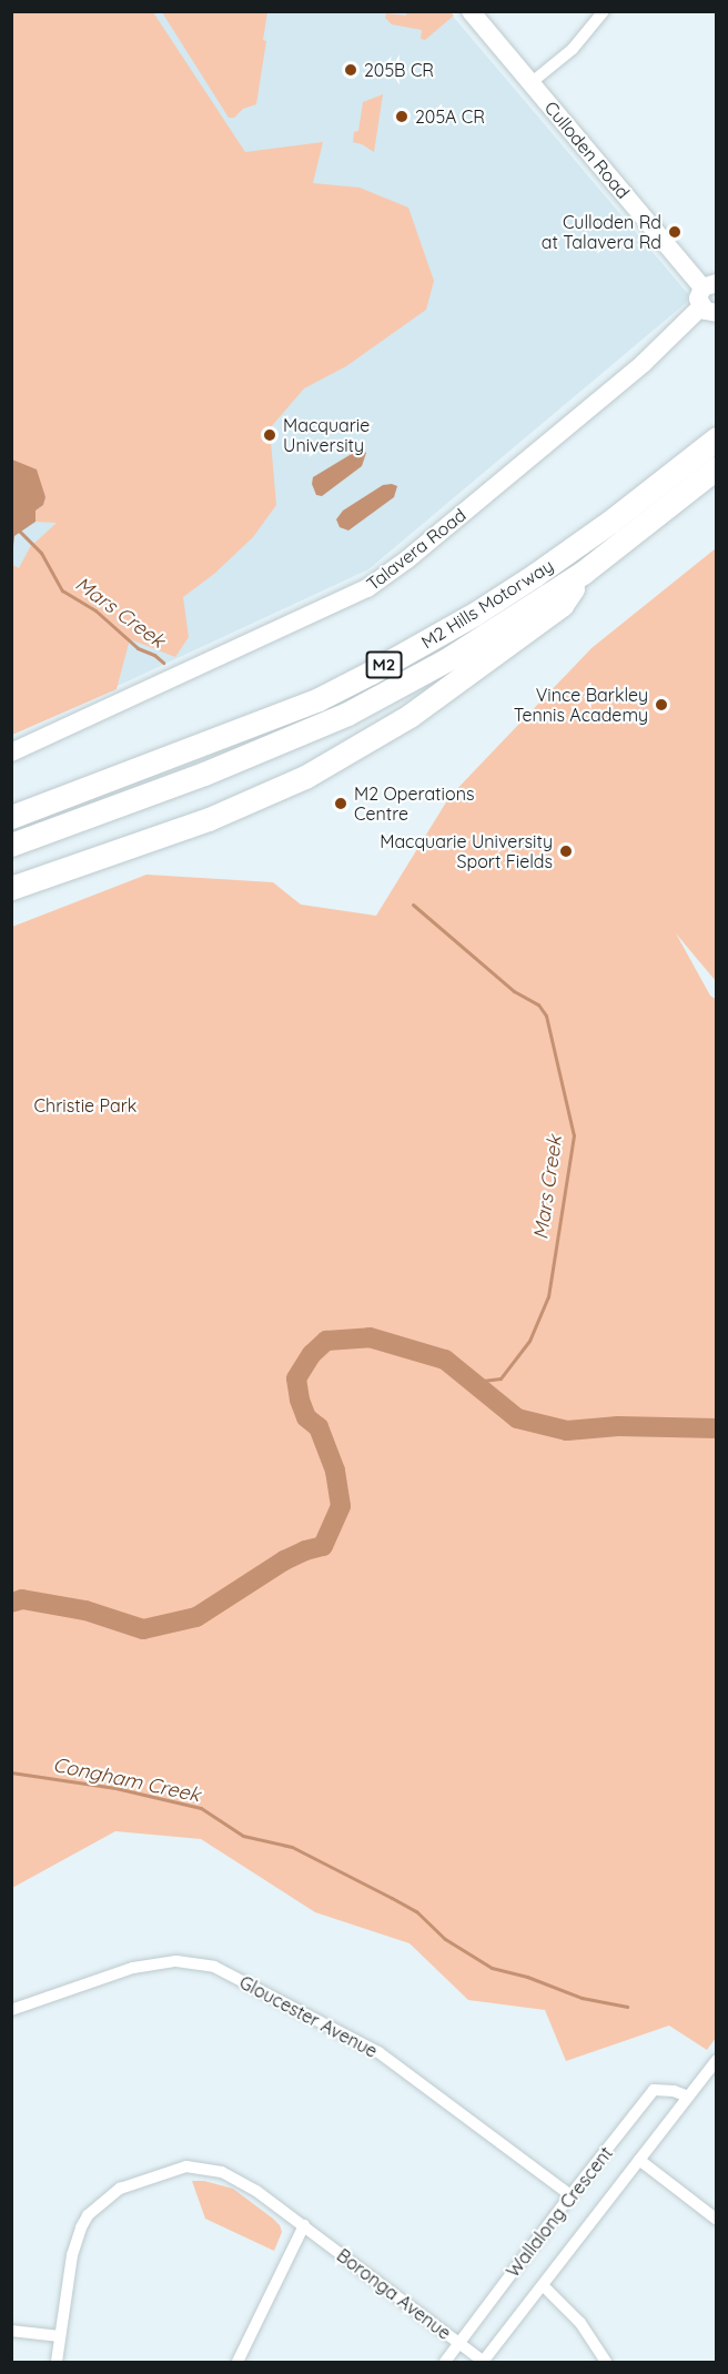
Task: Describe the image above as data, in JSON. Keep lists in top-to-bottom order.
{
  "streets": {
    "highway": ["M2 Hills Motorway", "M2"],
    "street": [
      "Culloden Road",
      "Talavera Road",
      "Gloucester Avenue",
      "Wallalong Crescent",
      "Boronga Avenue"
    ]
  },
  "crossings": [
    ["M2 Hills Motorway", "M2"],
    ["Gloucester Avenue", "Wallalong Crescent"],
    ["Wallalong Crescent", "Boronga Avenue"]
  ],
  "water": ["Mars Creek", "Congham Creek"],
  "parks": ["Christie Park"],
  "places": [
    "205B CR",
    "205A CR",
    "Culloden Rd at Talavera Rd",
    "Macquarie University",
    "Vince Barkley Tennis Academy",
    "M2 Operations Centre",
    "Macquarie University Sport Fields"
  ]
}
